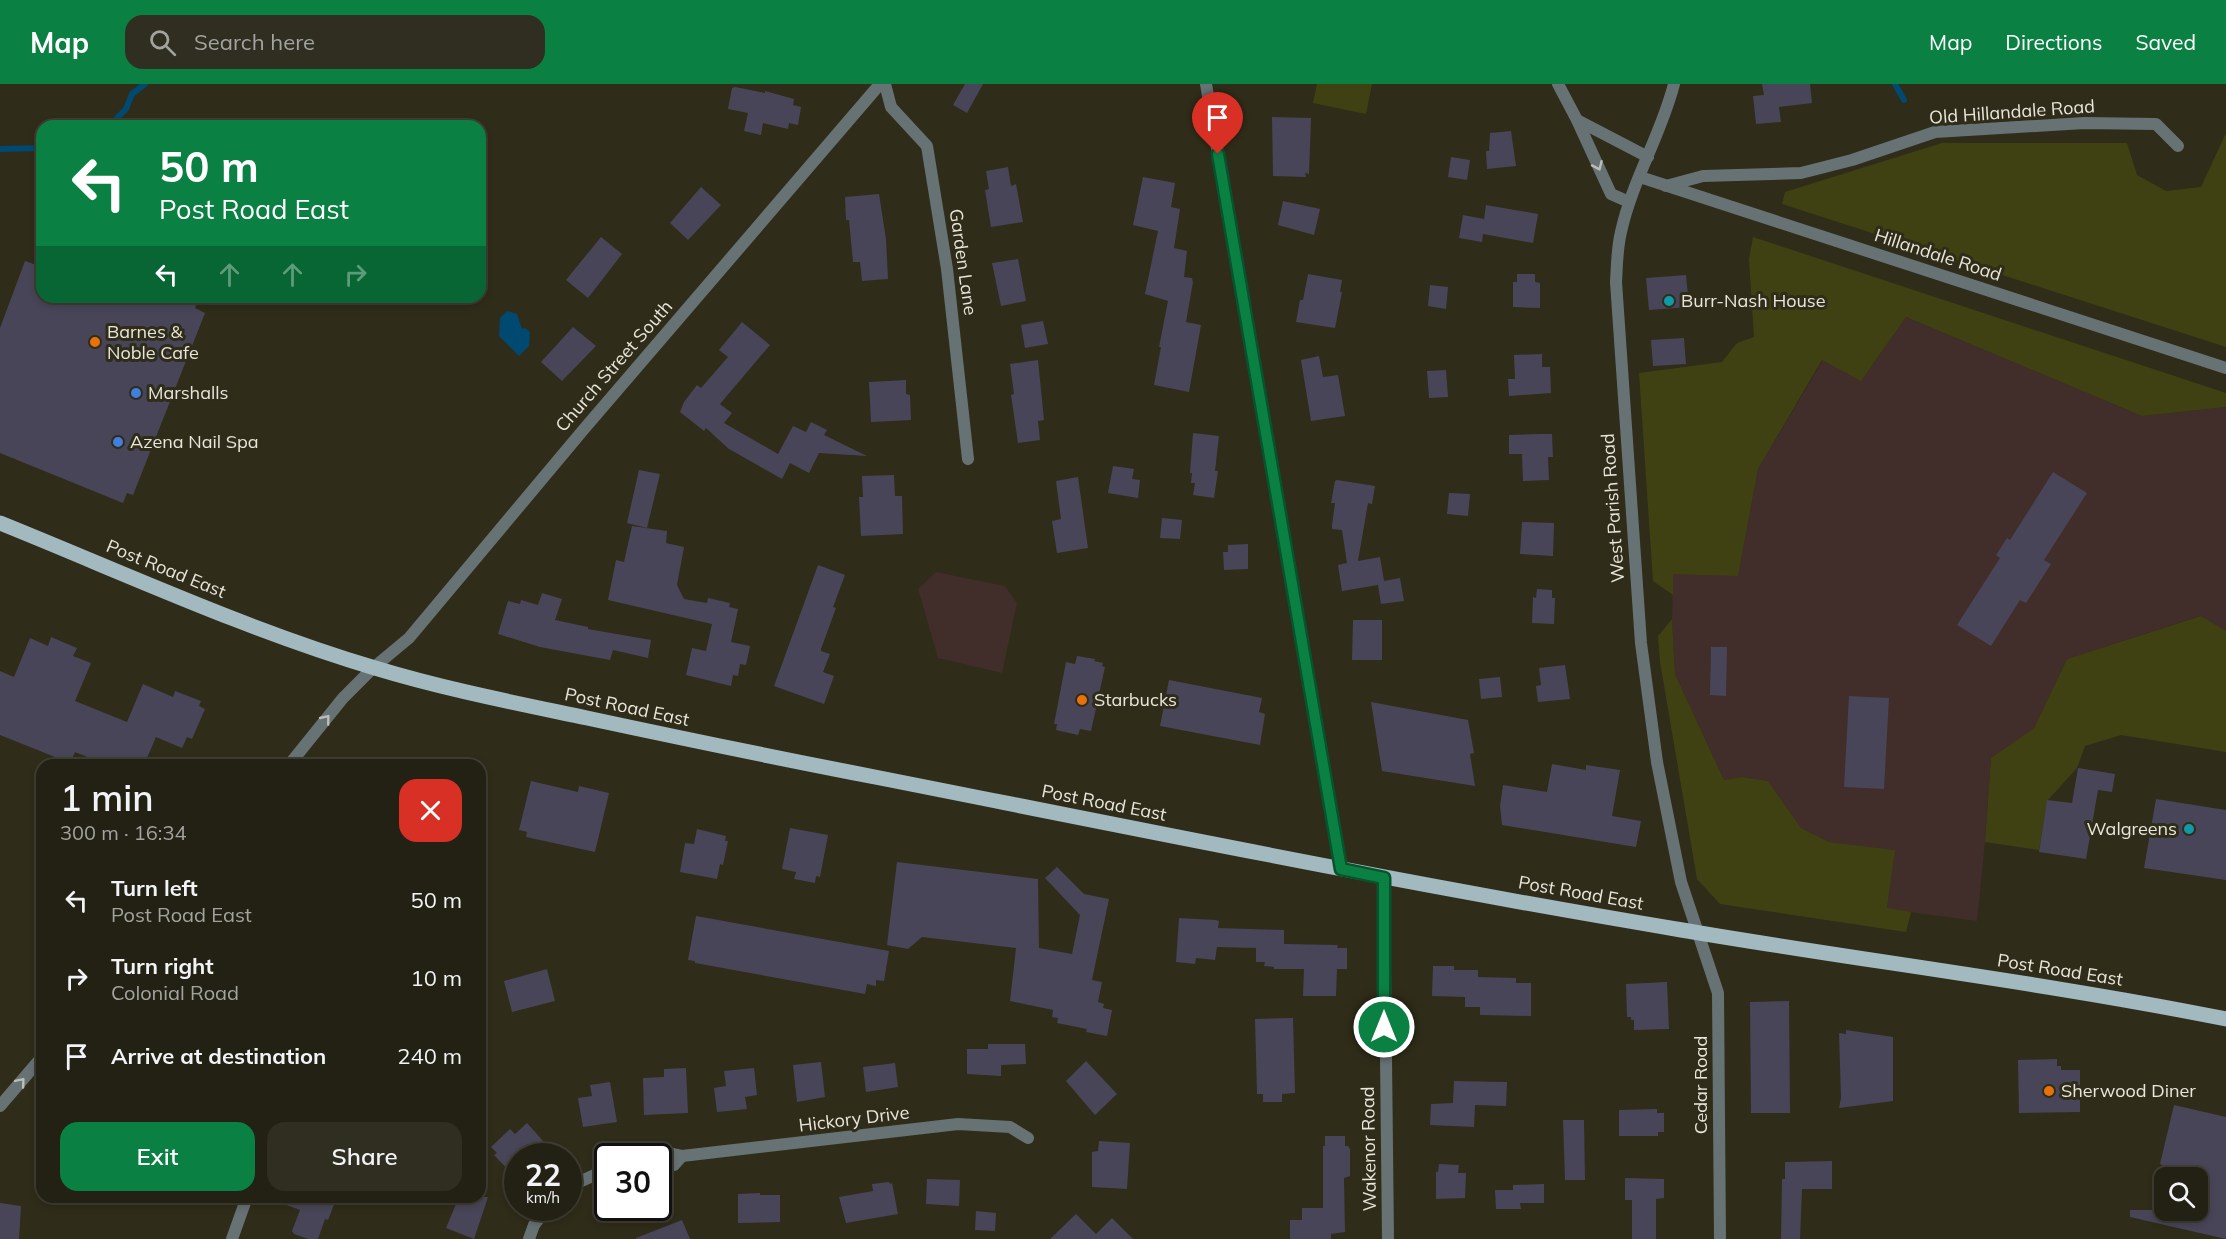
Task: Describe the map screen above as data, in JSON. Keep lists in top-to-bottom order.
{
  "streets": {
    "main road": ["Post Road East"],
    "street": [
      "Old Hillandale Road",
      "Hillandale Road",
      "Garden Lane",
      "Church Street South",
      "West Parish Road",
      "Cedar Road",
      "Hickory Drive",
      "Wakenor Road"
    ]
  },
  "crossings": [
    ["Old Hillandale Road", "Hillandale Road"],
    ["Hillandale Road", "West Parish Road"],
    ["Church Street South", "Post Road East"],
    ["West Parish Road", "Post Road East"],
    ["West Parish Road", "Cedar Road"],
    ["Post Road East", "Cedar Road"],
    ["Post Road East", "Wakenor Road"]
  ],
  "places": [
    "Burr-Nash House",
    "Barnes & Noble Cafe",
    "Marshalls",
    "Azena Nail Spa",
    "Starbucks",
    "Walgreens",
    "Sherwood Diner"
  ],
  "page": {
    "header": "Map",
    "search": "Search here",
    "nav": ["Map", "Directions", "Saved"],
    "turn": ["50 m", "Post Road East"],
    "heading": ["1 min", "300 m · 16:34"],
    "list": [
      {
        "name": "Turn left",
        "note": "Post Road East",
        "value": "50 m"
      },
      {
        "name": "Turn right",
        "note": "Colonial Road",
        "value": "10 m"
      },
      {
        "name": "Arrive at destination",
        "value": "240 m"
      }
    ],
    "buttons": ["Exit", "Share"],
    "speed": "22 km/h",
    "limit": "30"
  }
}
